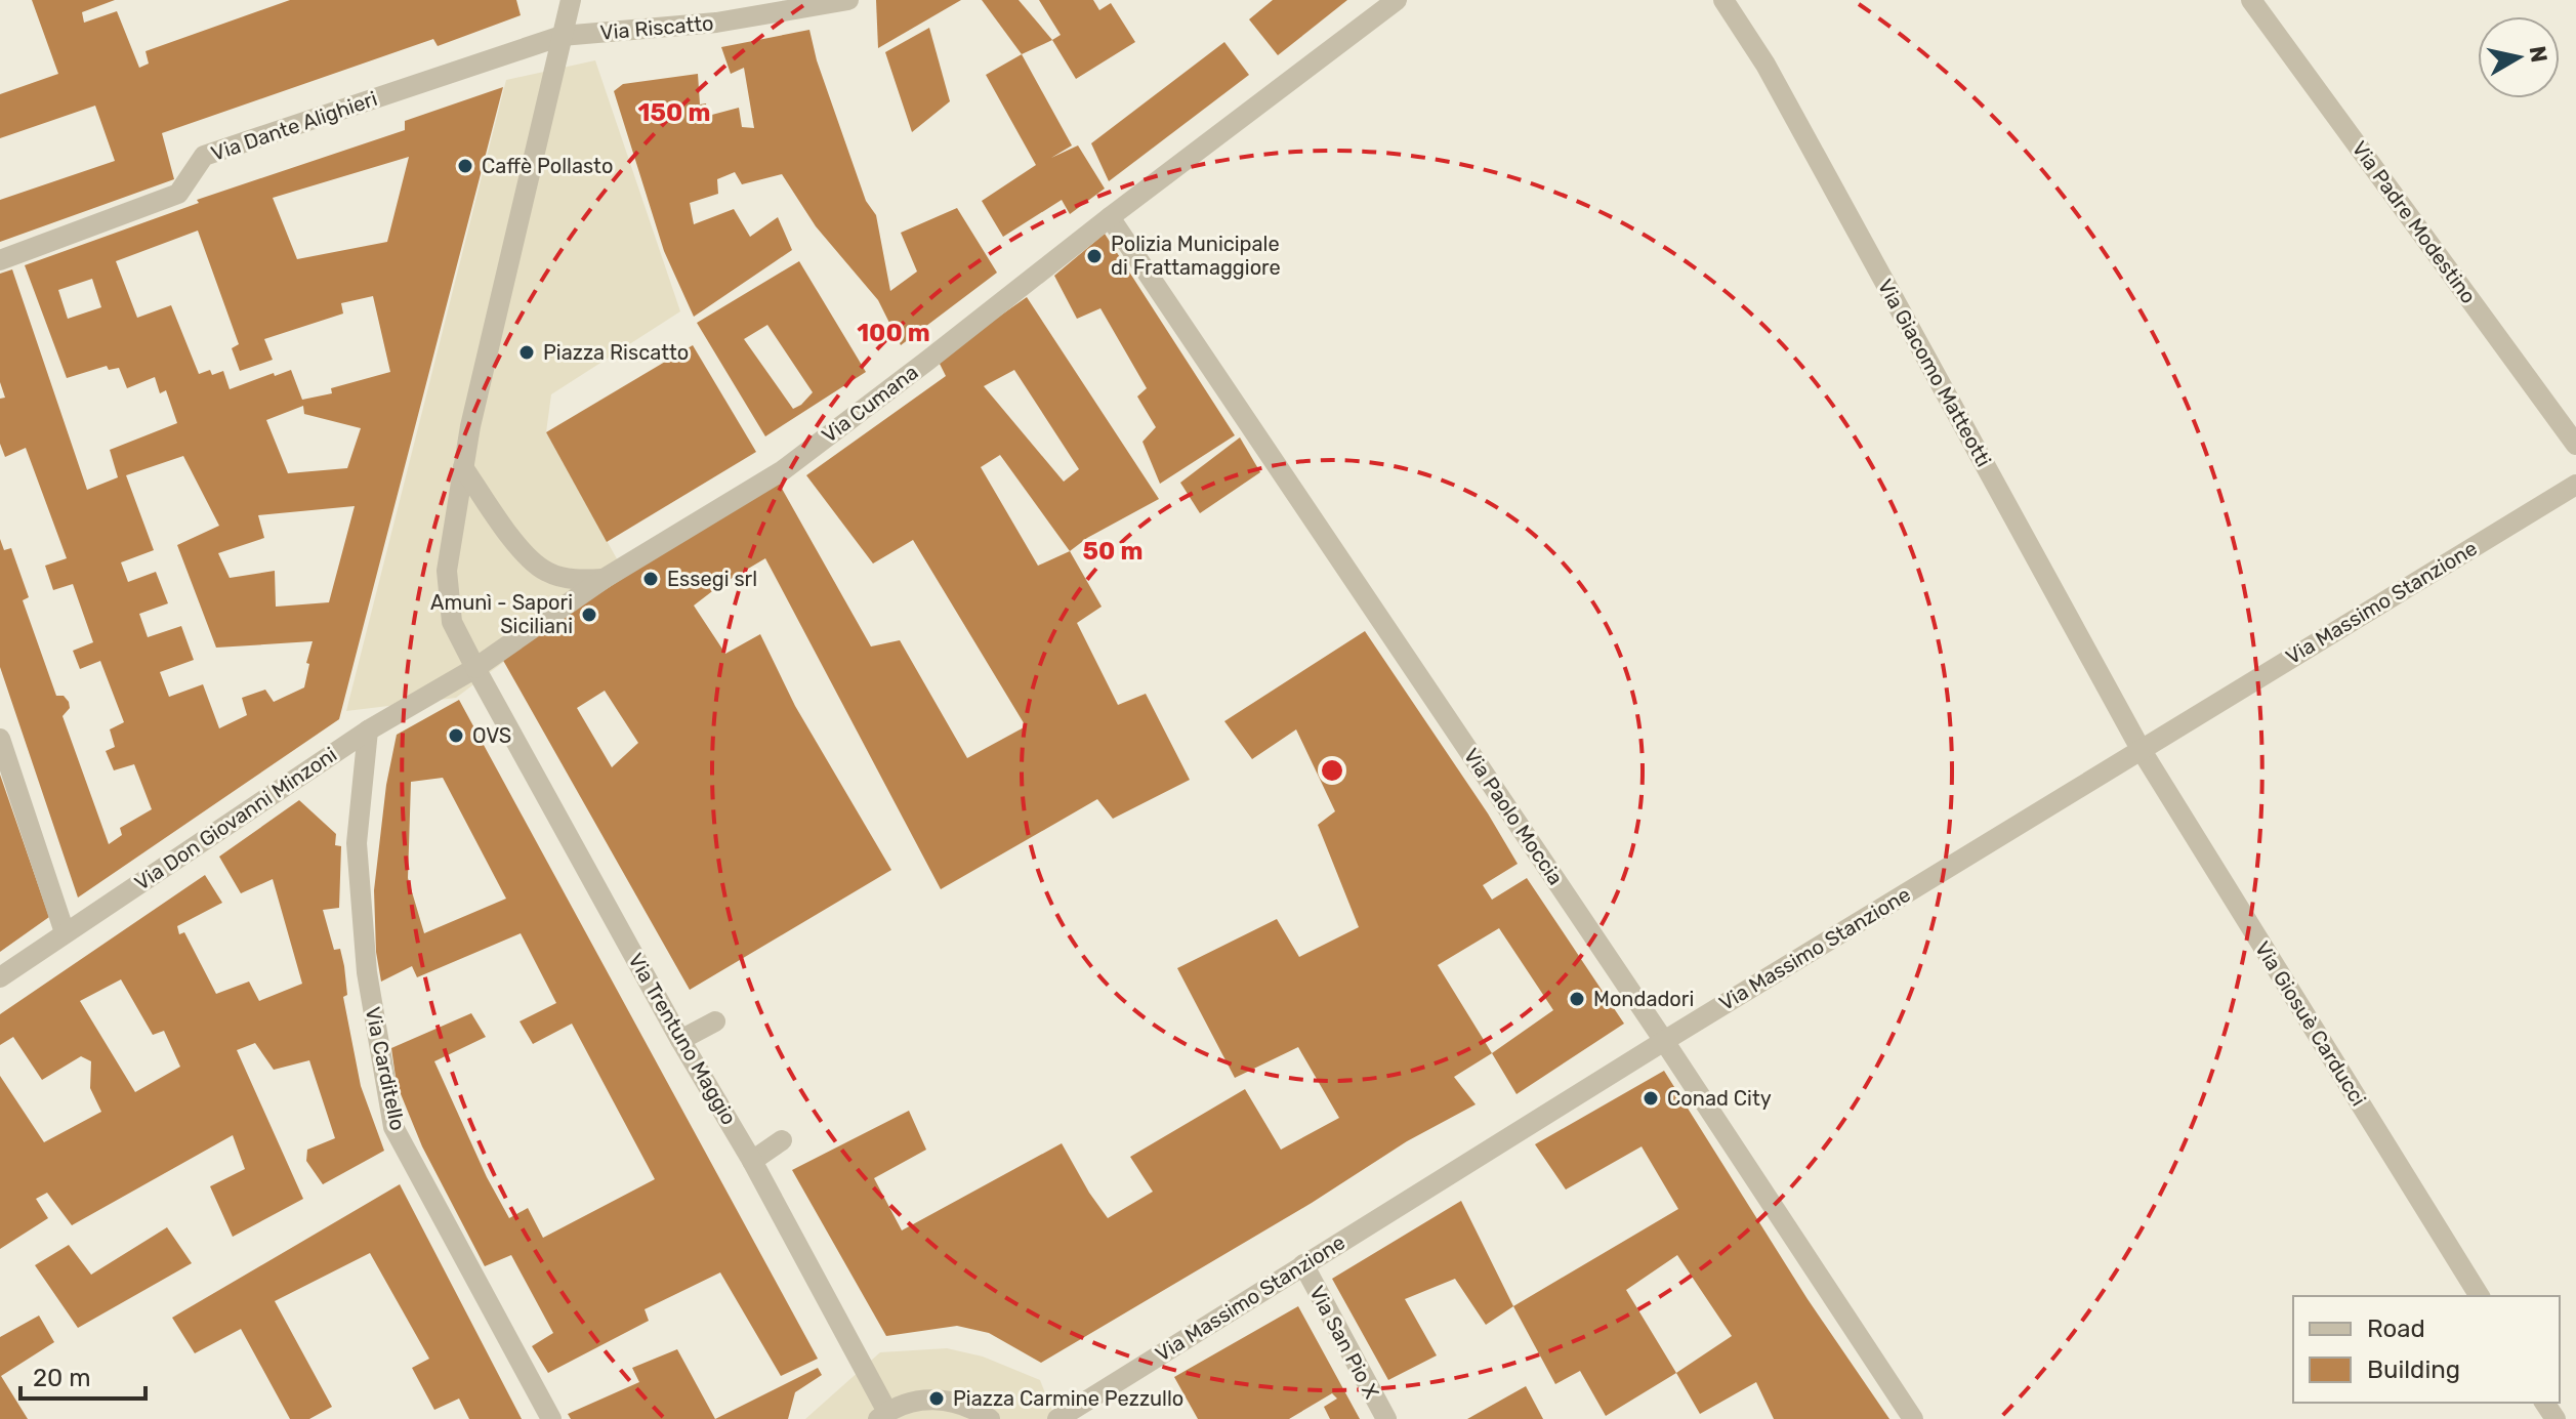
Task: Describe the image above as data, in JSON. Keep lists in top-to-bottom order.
{
  "streets": {
    "street": [
      "Via Riscatto",
      "Via Dante Alighieri",
      "Via Padre Modestino",
      "Via Giacomo Matteotti",
      "Via Cumana",
      "Via Massimo Stanzione",
      "Via Paolo Moccia",
      "Via Don Giovanni Minzoni",
      "Via Giosuè Carducci",
      "Via Trentuno Maggio",
      "Via Carditello",
      "Via San Pio X"
    ]
  },
  "crossings": [
    ["Via Riscatto", "Via Dante Alighieri"],
    ["Via Giacomo Matteotti", "Via Massimo Stanzione"],
    ["Via Giacomo Matteotti", "Via Giosuè Carducci"],
    ["Via Cumana", "Via Paolo Moccia"],
    ["Via Massimo Stanzione", "Via Paolo Moccia"],
    ["Via Massimo Stanzione", "Via Giosuè Carducci"],
    ["Via Massimo Stanzione", "Via San Pio X"],
    ["Via Don Giovanni Minzoni", "Via Trentuno Maggio"],
    ["Via Don Giovanni Minzoni", "Via Carditello"]
  ],
  "places": [
    "Caffè Pollasto",
    "Polizia Municipale di Frattamaggiore",
    "Piazza Riscatto",
    "Essegi srl",
    "Amunì - Sapori Siciliani",
    "OVS",
    "Mondadori",
    "Conad City",
    "Piazza Carmine Pezzullo"
  ],
  "legend": ["Road", "Building"],
  "scale_bar": "20 m",
  "north": "right",
  "rings": ["150 m", "100 m", "50 m"]
}
